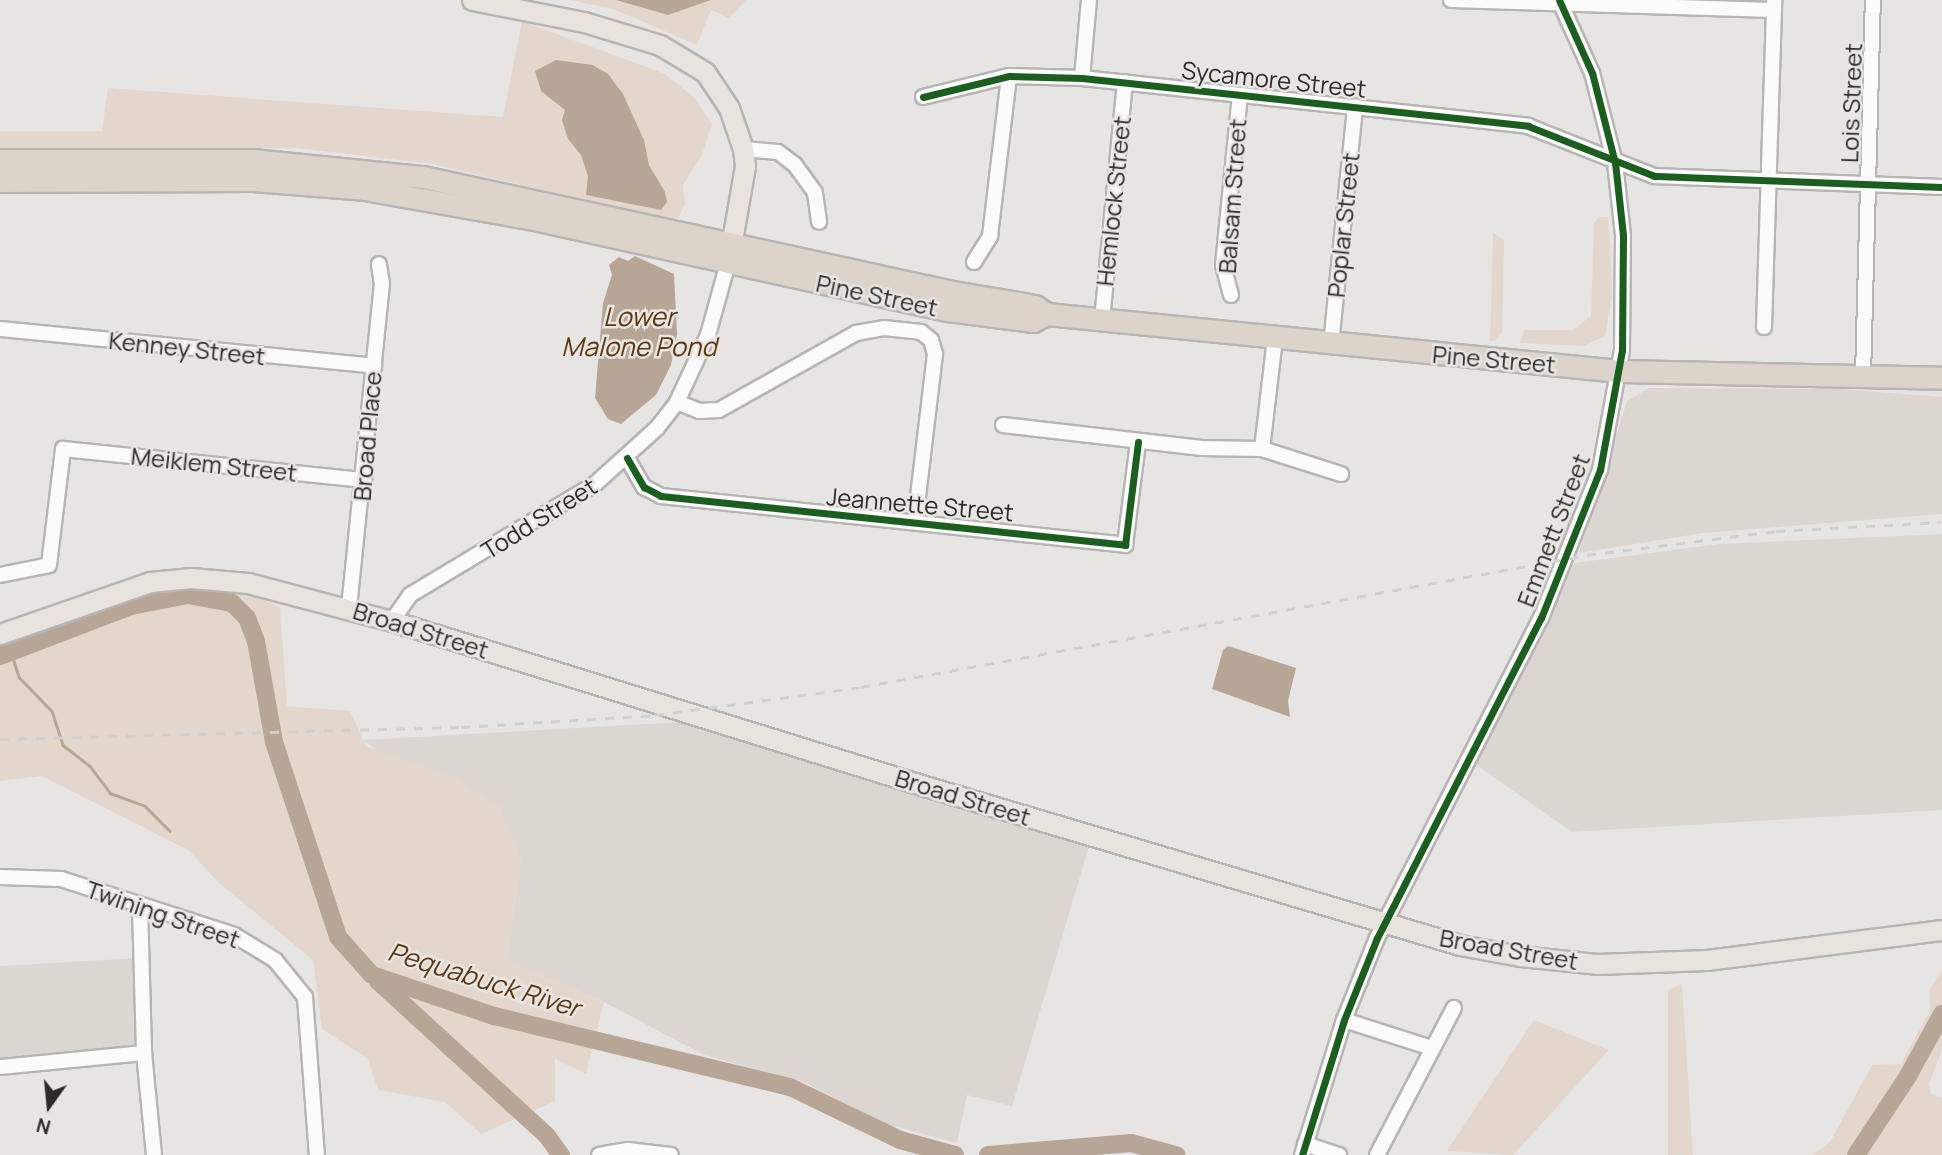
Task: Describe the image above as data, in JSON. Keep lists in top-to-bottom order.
{
  "streets": {
    "highway": ["Pine Street"],
    "main road": ["Broad Street"],
    "street": [
      "Sycamore Street",
      "Lois Street",
      "Balsam Street",
      "Hemlock Street",
      "Poplar Street",
      "Kenney Street",
      "Broad Place",
      "Meiklem Street",
      "Jeannette Street",
      "Todd Street",
      "Emmett Street",
      "Twining Street"
    ]
  },
  "crossings": [
    ["Sycamore Street", "Lois Street"],
    ["Sycamore Street", "Balsam Street"],
    ["Sycamore Street", "Hemlock Street"],
    ["Sycamore Street", "Poplar Street"],
    ["Sycamore Street", "Emmett Street"],
    ["Lois Street", "Pine Street"],
    ["Hemlock Street", "Pine Street"],
    ["Poplar Street", "Pine Street"],
    ["Pine Street", "Todd Street"],
    ["Pine Street", "Emmett Street"],
    ["Kenney Street", "Broad Place"],
    ["Broad Place", "Meiklem Street"],
    ["Broad Place", "Broad Street"],
    ["Jeannette Street", "Todd Street"],
    ["Todd Street", "Broad Street"],
    ["Emmett Street", "Broad Street"]
  ],
  "water": ["Lower Malone Pond", "Pequabuck River"],
  "north": "bottom"
}
